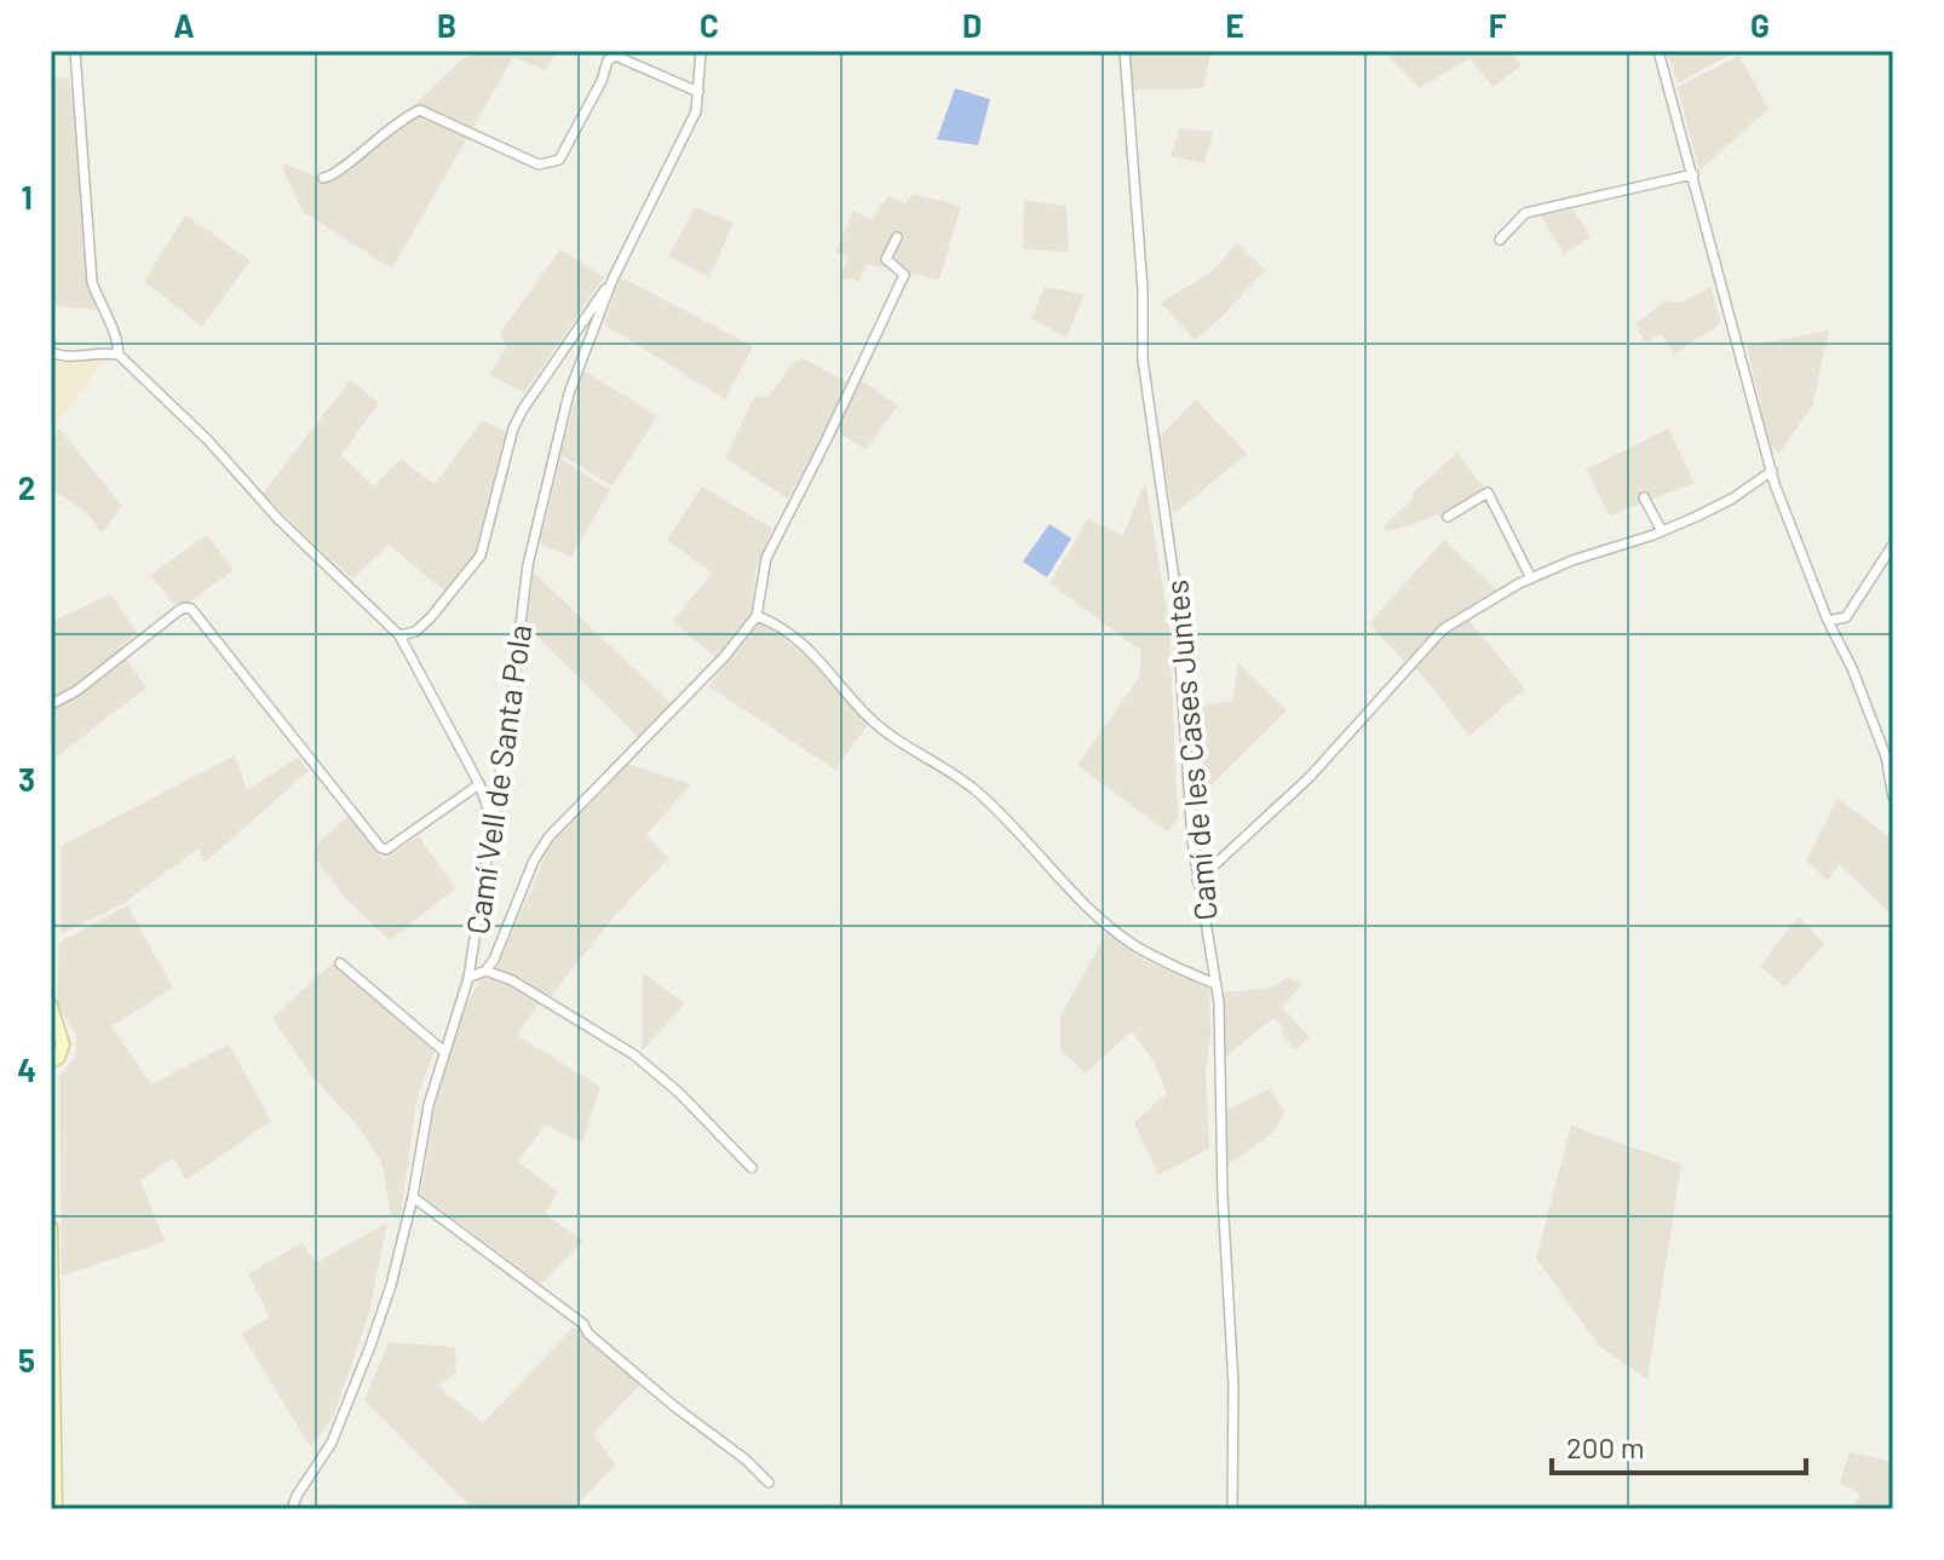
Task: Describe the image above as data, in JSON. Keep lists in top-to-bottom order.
{
  "streets": {
    "street": ["Camí de les Cases Juntes", "Camí Vell de Santa Pola"]
  },
  "scale_bar": "200 m",
  "grid": {
    "columns": [
      "A",
      "B",
      "C",
      "D",
      "E",
      "F",
      "G"
    ],
    "rows": [
      "1",
      "2",
      "3",
      "4",
      "5"
    ]
  }
}
